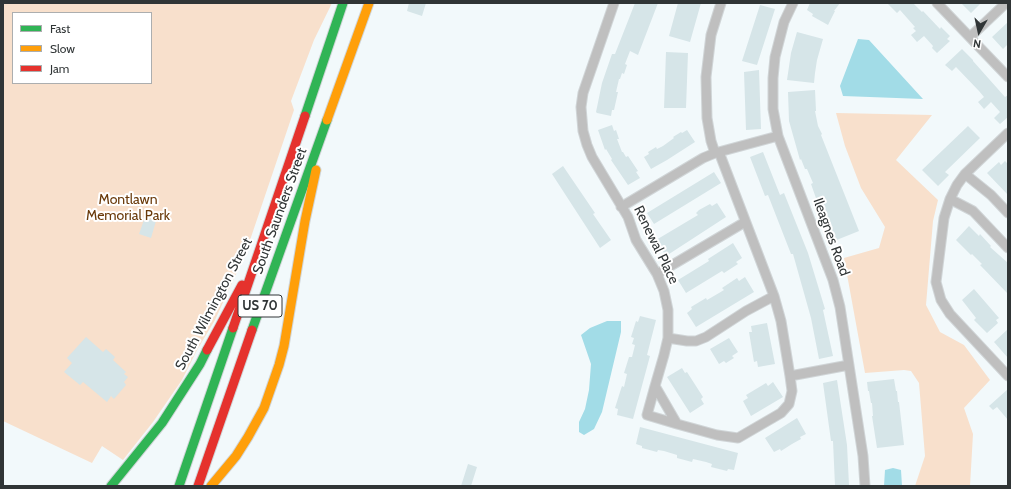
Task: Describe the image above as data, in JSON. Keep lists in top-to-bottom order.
{
  "streets": {
    "main road": ["South Saunders Street", "South Wilmington Street", "US 70"],
    "street": ["Ileagnes Road", "Renewal Place"]
  },
  "crossings": [
    ["South Saunders Street", "South Wilmington Street"],
    ["South Saunders Street", "US 70"]
  ],
  "parks": ["Montlawn Memorial Park"],
  "legend": ["Fast", "Slow", "Jam"],
  "north": "bottom"
}
